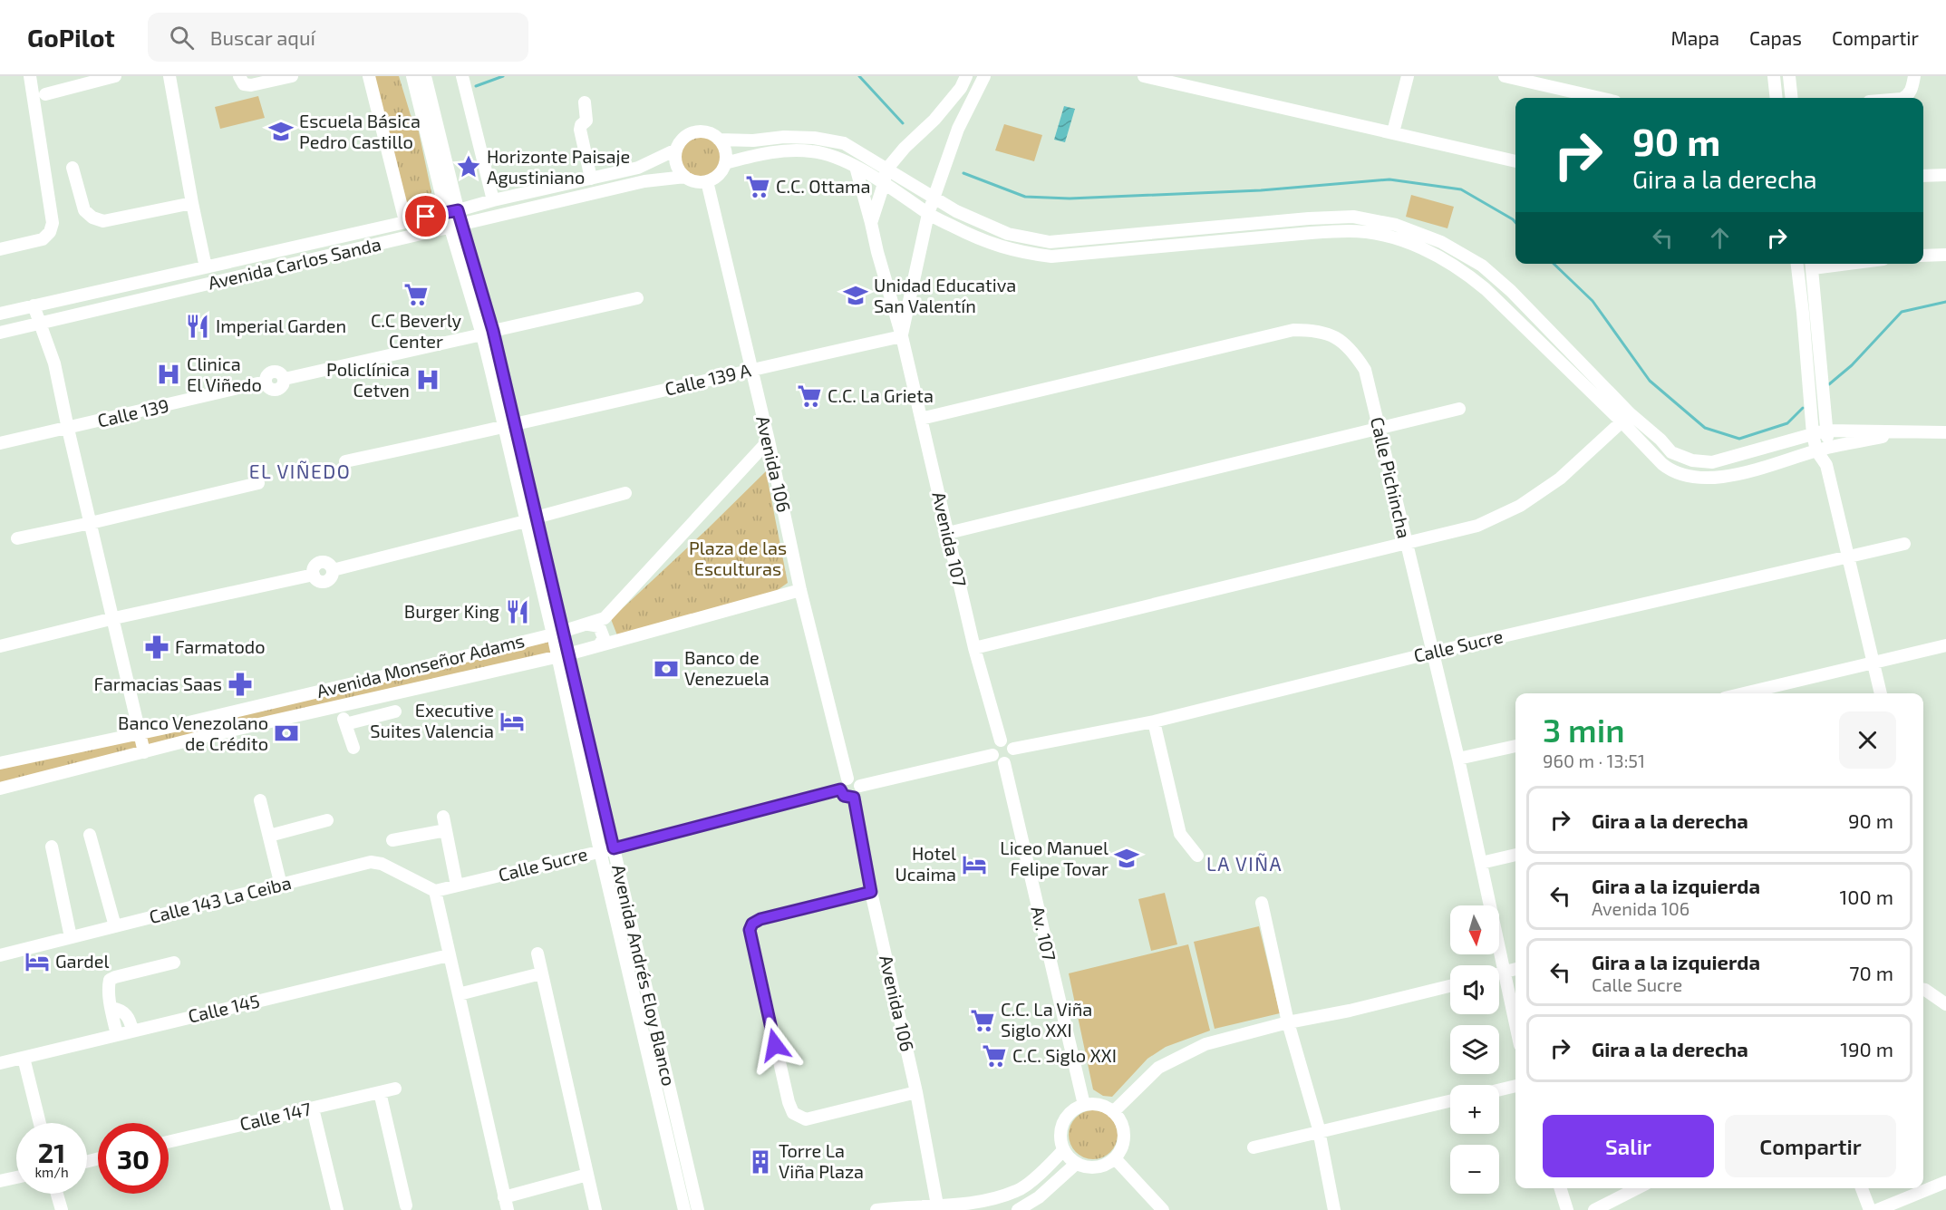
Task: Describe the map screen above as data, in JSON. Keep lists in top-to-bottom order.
{
  "streets": {
    "street": [
      "Avenida Carlos Sanda",
      "Calle 139 A",
      "Calle 139",
      "Avenida 106",
      "Calle Pichincha",
      "Avenida 107",
      "Calle Sucre",
      "Avenida Monseñor Adams",
      "Calle 143 La Ceiba",
      "Av. 107",
      "Avenida Andrés Eloy Blanco",
      "Calle 145",
      "Calle 147"
    ]
  },
  "crossings": [
    ["Avenida Carlos Sanda", "Avenida 106"],
    ["Avenida Carlos Sanda", "Avenida Andrés Eloy Blanco"],
    ["Calle 139 A", "Avenida 106"],
    ["Calle 139 A", "Avenida 107"],
    ["Calle 139 A", "Avenida Andrés Eloy Blanco"],
    ["Calle 139", "Avenida Andrés Eloy Blanco"],
    ["Avenida 106", "Calle Sucre"],
    ["Avenida 106", "Avenida Monseñor Adams"],
    ["Calle Pichincha", "Avenida 107"],
    ["Calle Pichincha", "Calle Sucre"],
    ["Avenida 107", "Calle Sucre"],
    ["Avenida 107", "Av. 107"],
    ["Calle Sucre", "Calle 143 La Ceiba"],
    ["Calle Sucre", "Av. 107"],
    ["Calle Sucre", "Avenida Andrés Eloy Blanco"],
    ["Avenida Monseñor Adams", "Avenida Andrés Eloy Blanco"]
  ],
  "districts": ["EL VIÑEDO", "LA VIÑA"],
  "parks": ["Plaza de las Esculturas"],
  "places": {
    "school or university": ["Escuela Básica Pedro Castillo", "Unidad Educativa San Valentín", "Liceo Manuel Felipe Tovar"],
    "place": ["Horizonte Paisaje Agustiniano"],
    "supermarket": [
      "C.C. Ottama",
      "C.C Beverly Center",
      "C.C. La Grieta",
      "C.C. La Viña Siglo XXI",
      "C.C. Siglo XXI"
    ],
    "restaurant": ["Imperial Garden", "Burger King"],
    "hospital": ["Clinica El Viñedo", "Policlínica Cetven"],
    "pharmacy": ["Farmatodo", "Farmacias Saas"],
    "bank": ["Banco de Venezuela", "Banco Venezolano de Crédito"],
    "hotel": ["Executive Suites Valencia", "Hotel Ucaima", "Gardel"],
    "building": ["Torre La Viña Plaza"]
  },
  "north": "bottom",
  "page": {
    "header": "GoPilot",
    "search": "Buscar aquí",
    "nav": ["Mapa", "Capas", "Compartir"],
    "turn": ["90 m", "Gira a la derecha"],
    "heading": ["3 min", "960 m · 13:51"],
    "list": [
      {
        "name": "Gira a la derecha",
        "value": "90 m"
      },
      {
        "name": "Gira a la izquierda",
        "note": "Avenida 106",
        "value": "100 m"
      },
      {
        "name": "Gira a la izquierda",
        "note": "Calle Sucre",
        "value": "70 m"
      },
      {
        "name": "Gira a la derecha",
        "value": "190 m"
      }
    ],
    "map_buttons": ["+", "−"],
    "buttons": ["Salir", "Compartir"],
    "speed": "21 km/h",
    "limit": "30"
  }
}
